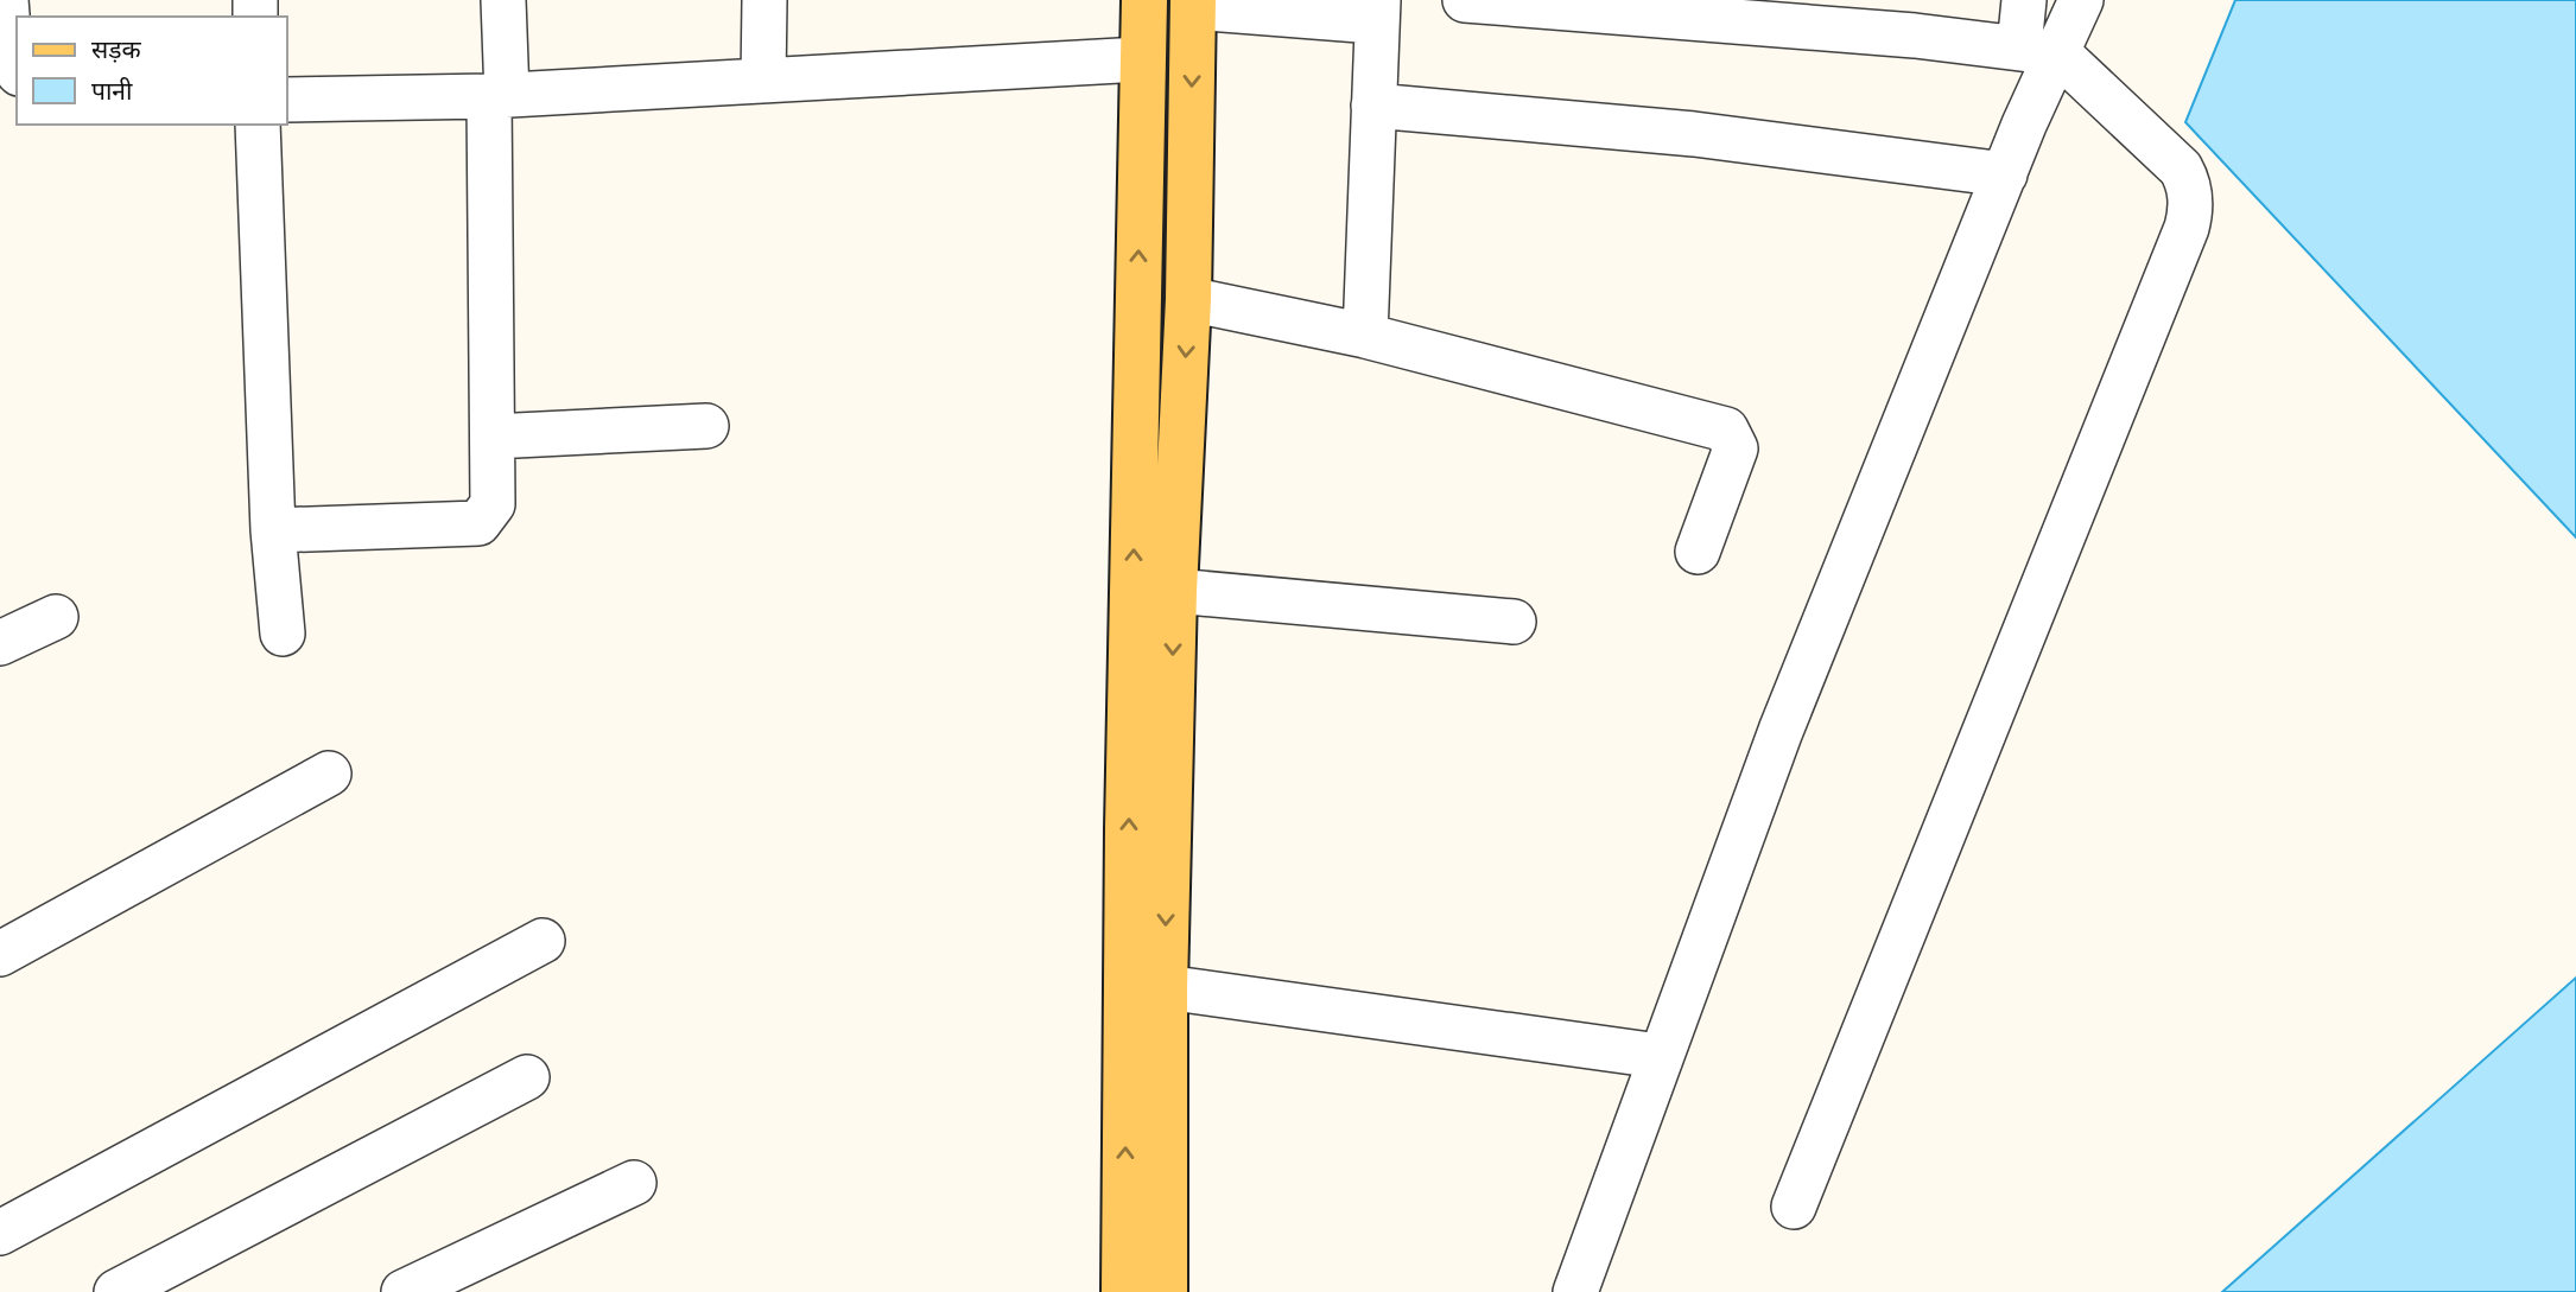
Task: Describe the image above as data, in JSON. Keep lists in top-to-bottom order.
{
  "legend": ["सड़क", "पानी"]
}
